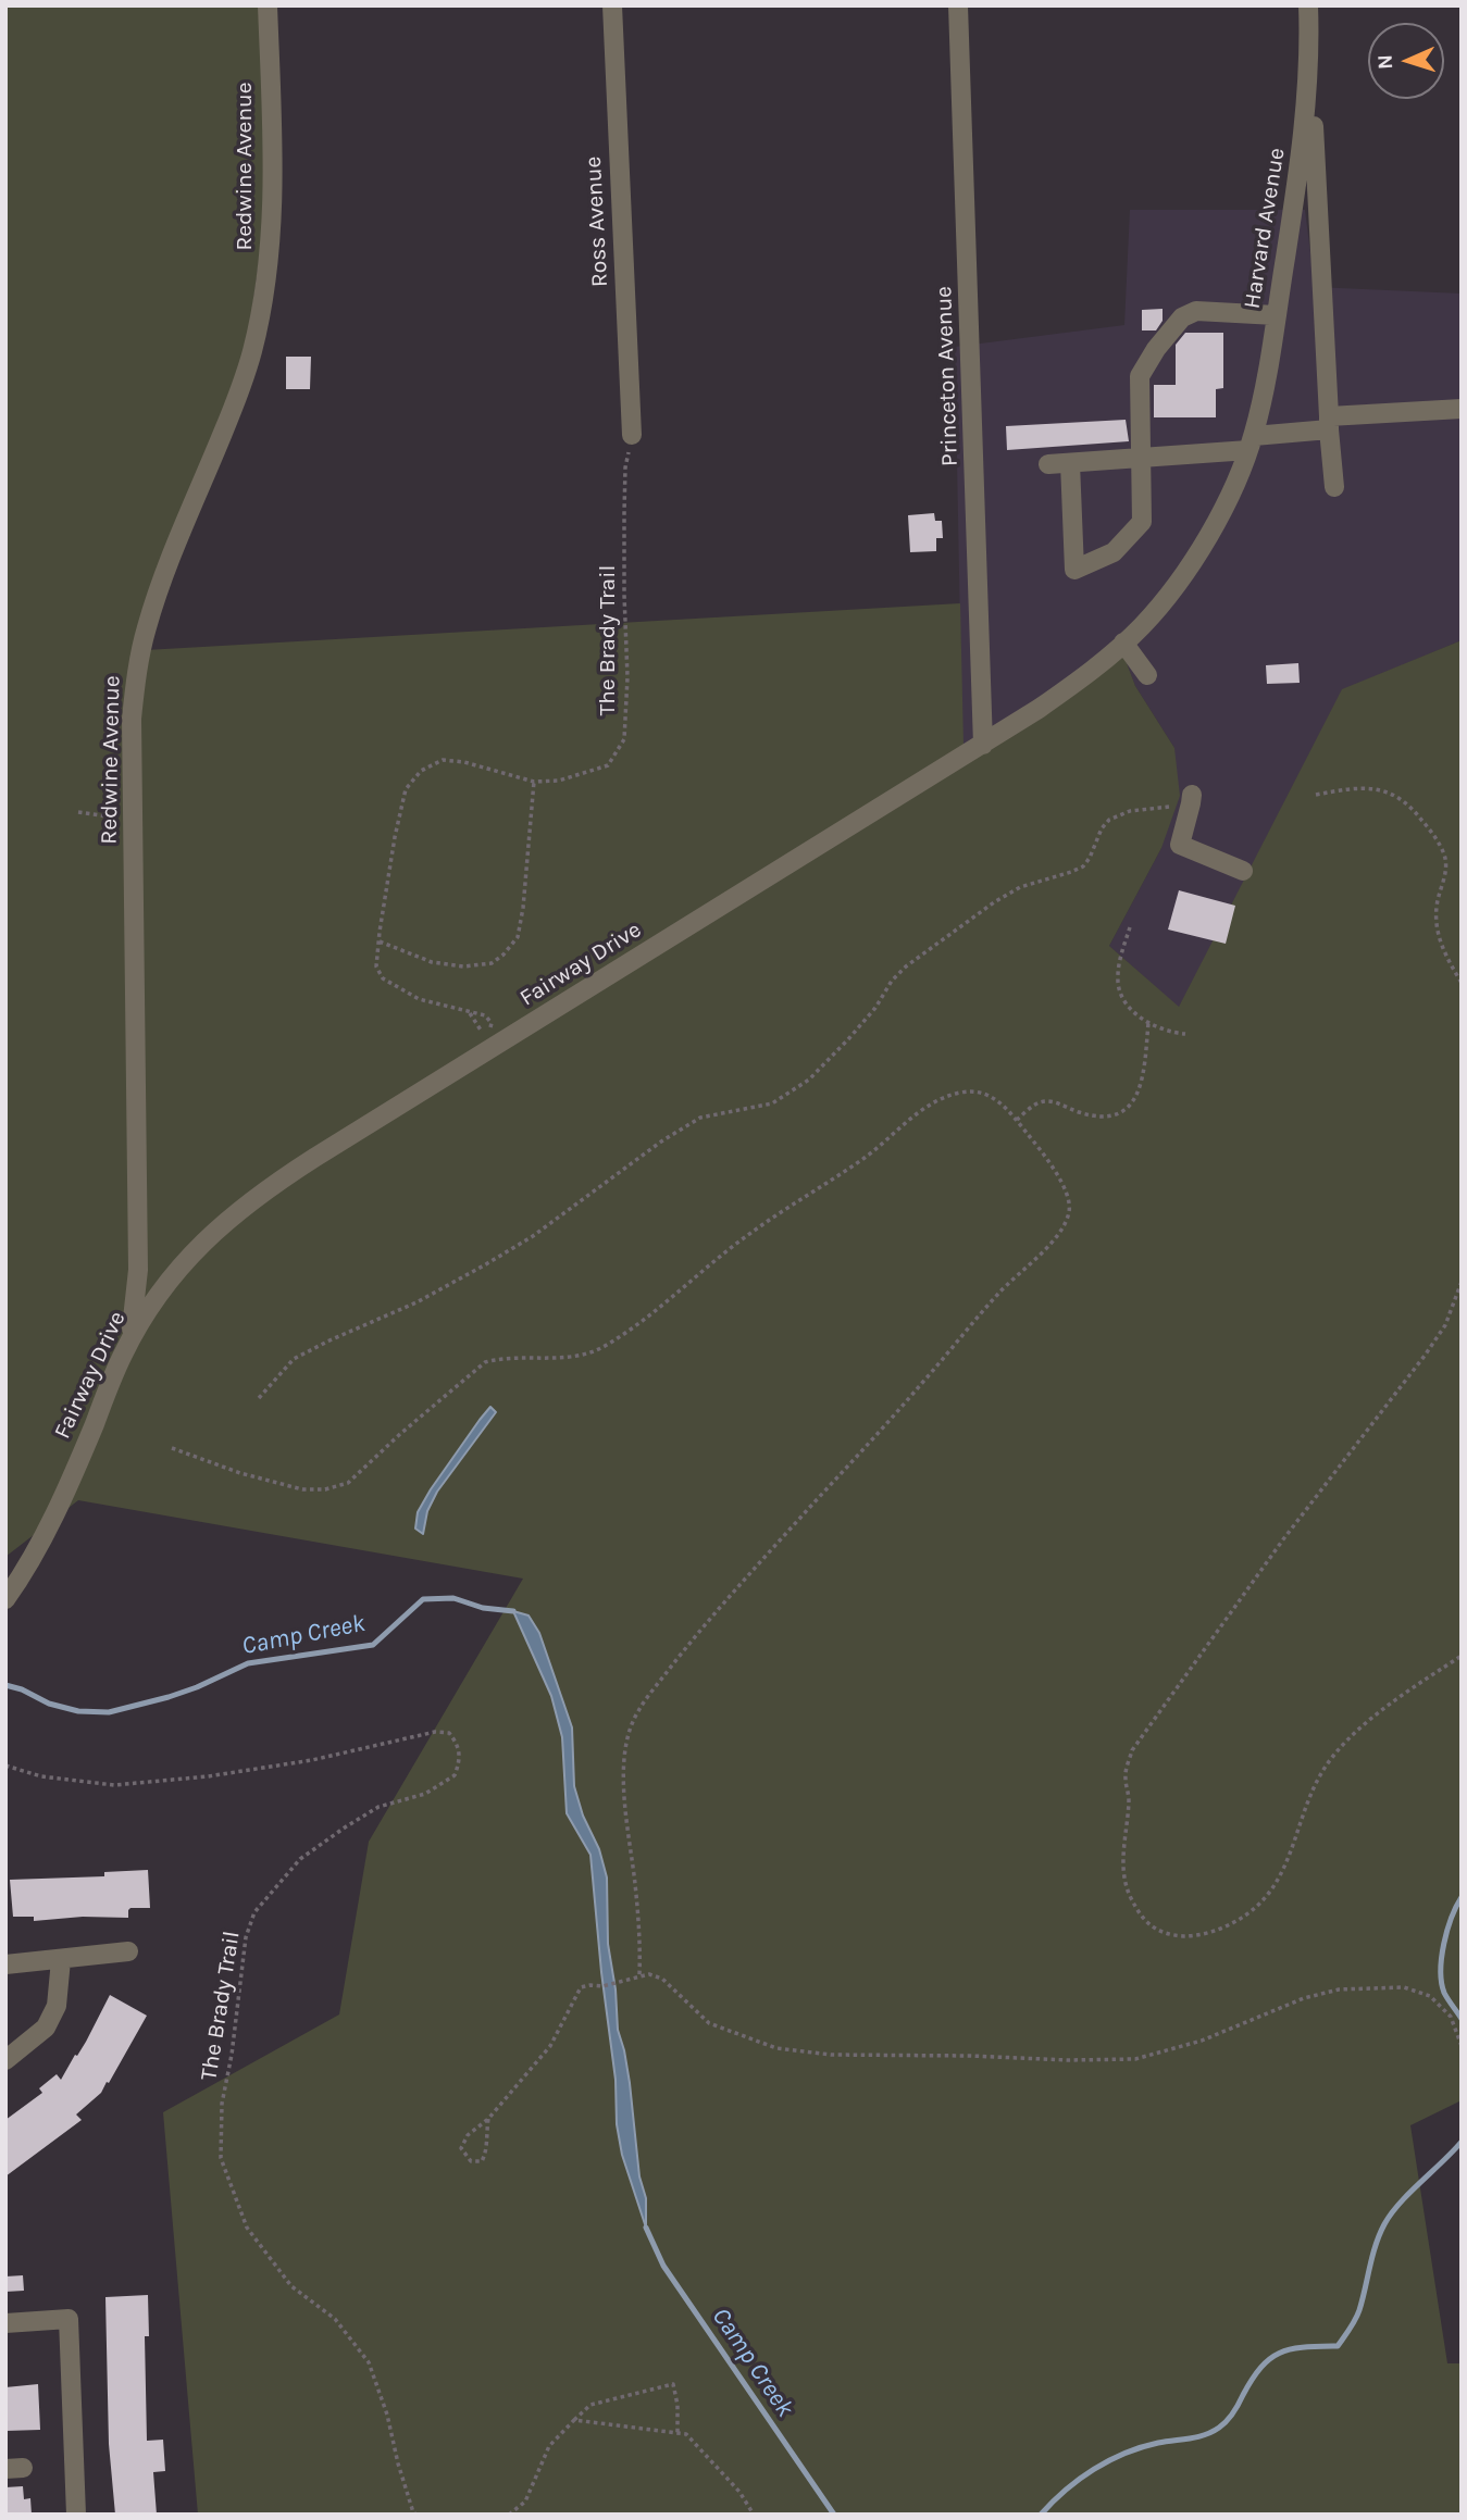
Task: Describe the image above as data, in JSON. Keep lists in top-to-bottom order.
{
  "streets": {
    "street": [
      "Redwine Avenue",
      "Ross Avenue",
      "Harvard Avenue",
      "Princeton Avenue",
      "Fairway Drive"
    ],
    "path": ["The Brady Trail"]
  },
  "crossings": [
    ["Redwine Avenue", "Fairway Drive"],
    ["Ross Avenue", "The Brady Trail"],
    ["Harvard Avenue", "Fairway Drive"],
    ["Princeton Avenue", "Fairway Drive"],
    ["The Brady Trail", "Fairway Drive"]
  ],
  "water": ["Camp Creek"],
  "north": "left"
}
